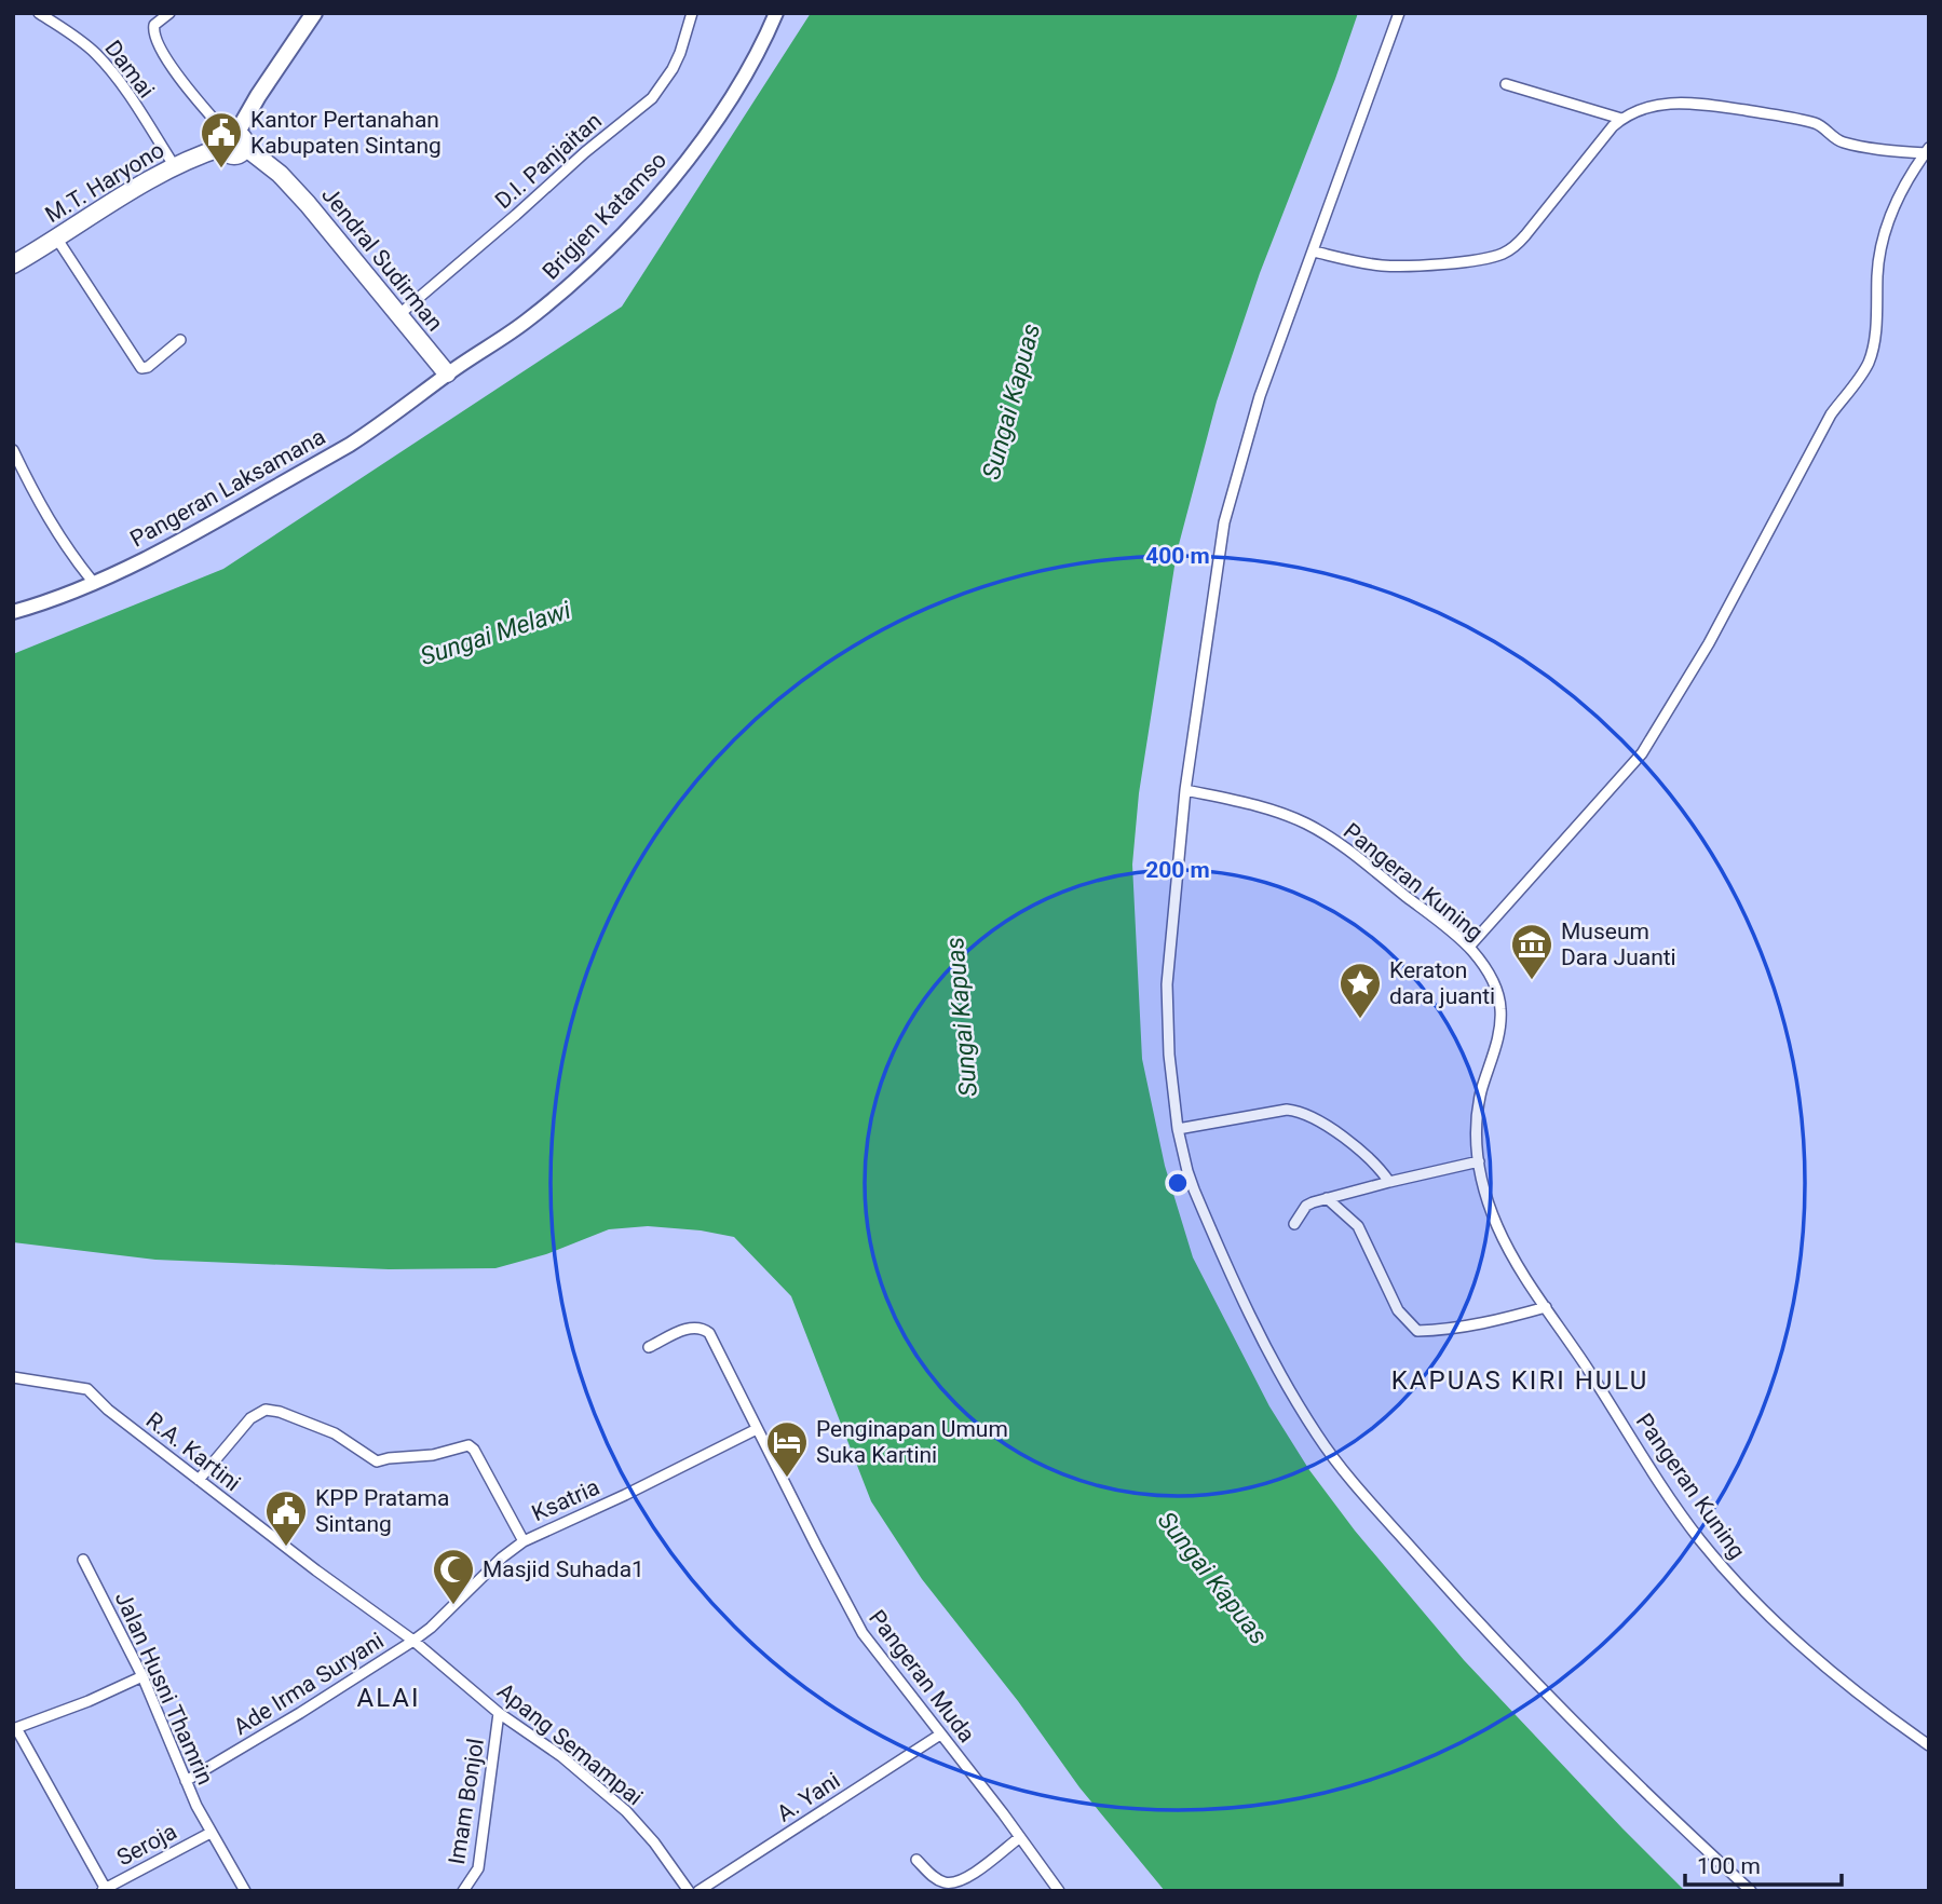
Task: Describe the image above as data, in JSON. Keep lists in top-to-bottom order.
{
  "streets": {
    "highway": ["M.T. Haryono", "Jendral Sudirman"],
    "street": [
      "Damai",
      "D.I. Panjaitan",
      "Brigjen Katamso",
      "Pangeran Laksamana",
      "Pangeran Kuning",
      "R.A. Kartini",
      "Ksatria",
      "Pangeran Muda",
      "Ade Irma Suryani",
      "Jalan Husni Thamrin",
      "Apang Semampai",
      "A. Yani",
      "Imam Bonjol",
      "Seroja"
    ]
  },
  "crossings": [
    ["Damai", "M.T. Haryono"],
    ["D.I. Panjaitan", "Jendral Sudirman"],
    ["M.T. Haryono", "Jendral Sudirman"],
    ["Brigjen Katamso", "Jendral Sudirman"],
    ["Brigjen Katamso", "Pangeran Laksamana"],
    ["Jendral Sudirman", "Pangeran Laksamana"],
    ["R.A. Kartini", "Ksatria"],
    ["R.A. Kartini", "Ade Irma Suryani"],
    ["R.A. Kartini", "Apang Semampai"],
    ["Ksatria", "Pangeran Muda"],
    ["Ksatria", "Ade Irma Suryani"],
    ["Ksatria", "Apang Semampai"],
    ["Pangeran Muda", "A. Yani"],
    ["Ade Irma Suryani", "Jalan Husni Thamrin"],
    ["Ade Irma Suryani", "Apang Semampai"],
    ["Jalan Husni Thamrin", "Seroja"],
    ["Apang Semampai", "Imam Bonjol"]
  ],
  "districts": ["KAPUAS KIRI HULU", "ALAI"],
  "water": ["Sungai Kapuas", "Sungai Melawi"],
  "places": {
    "public building": ["Kantor Pertanahan Kabupaten Sintang", "KPP Pratama Sintang"],
    "museum": ["Museum Dara Juanti"],
    "place": ["Keraton dara juanti"],
    "hotel": ["Penginapan Umum Suka Kartini"],
    "mosque": ["Masjid Suhada1"]
  },
  "scale_bar": "100 m",
  "rings": ["400 m", "200 m"]
}
